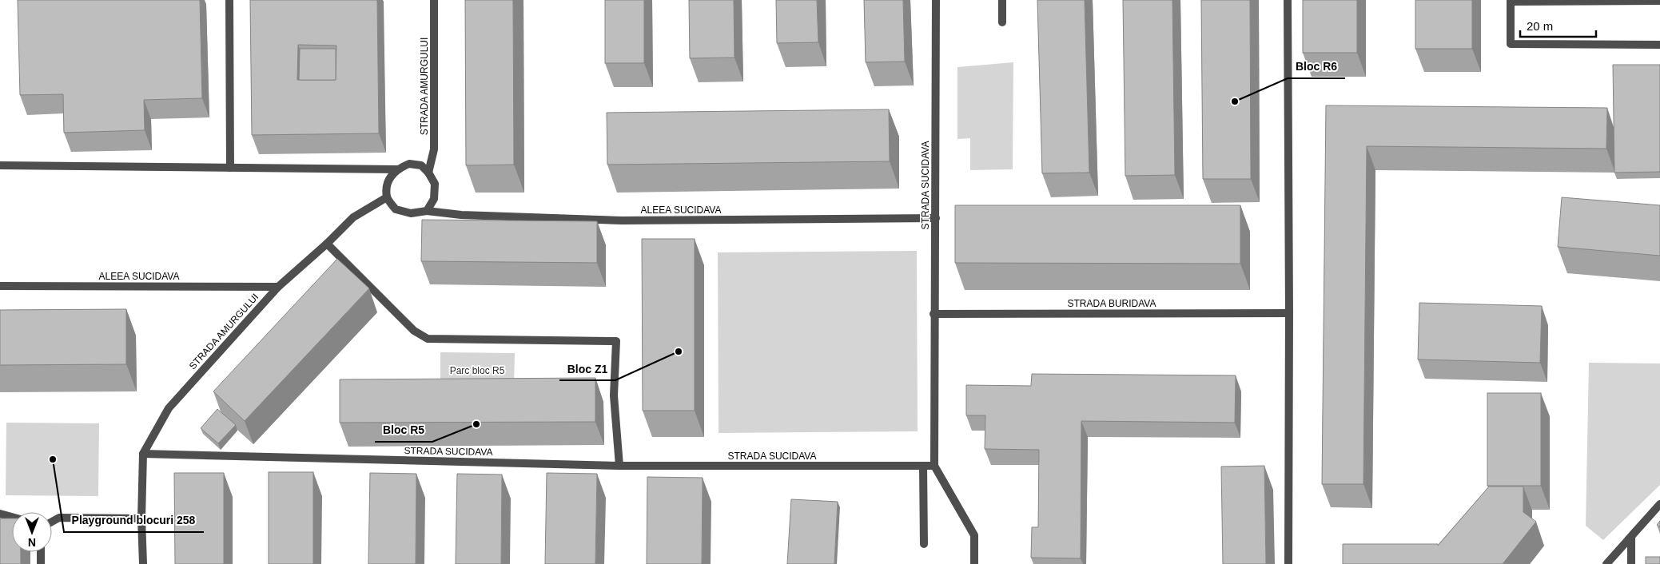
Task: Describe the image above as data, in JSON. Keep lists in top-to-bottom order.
{
  "streets": {
    "street": [
      "STRADA AMURGULUI",
      "STRADA SUCIDAVA",
      "ALEEA SUCIDAVA",
      "STRADA BURIDAVA"
    ]
  },
  "crossings": [
    ["STRADA AMURGULUI", "STRADA SUCIDAVA"],
    ["STRADA AMURGULUI", "ALEEA SUCIDAVA"],
    ["STRADA SUCIDAVA", "ALEEA SUCIDAVA"],
    ["STRADA SUCIDAVA", "STRADA BURIDAVA"]
  ],
  "parks": ["Parc bloc R5"],
  "places": [
    "Bloc R6",
    "Bloc Z1",
    "Bloc R5",
    "Playground blocuri 258"
  ],
  "scale_bar": "20 m",
  "north": "bottom"
}
